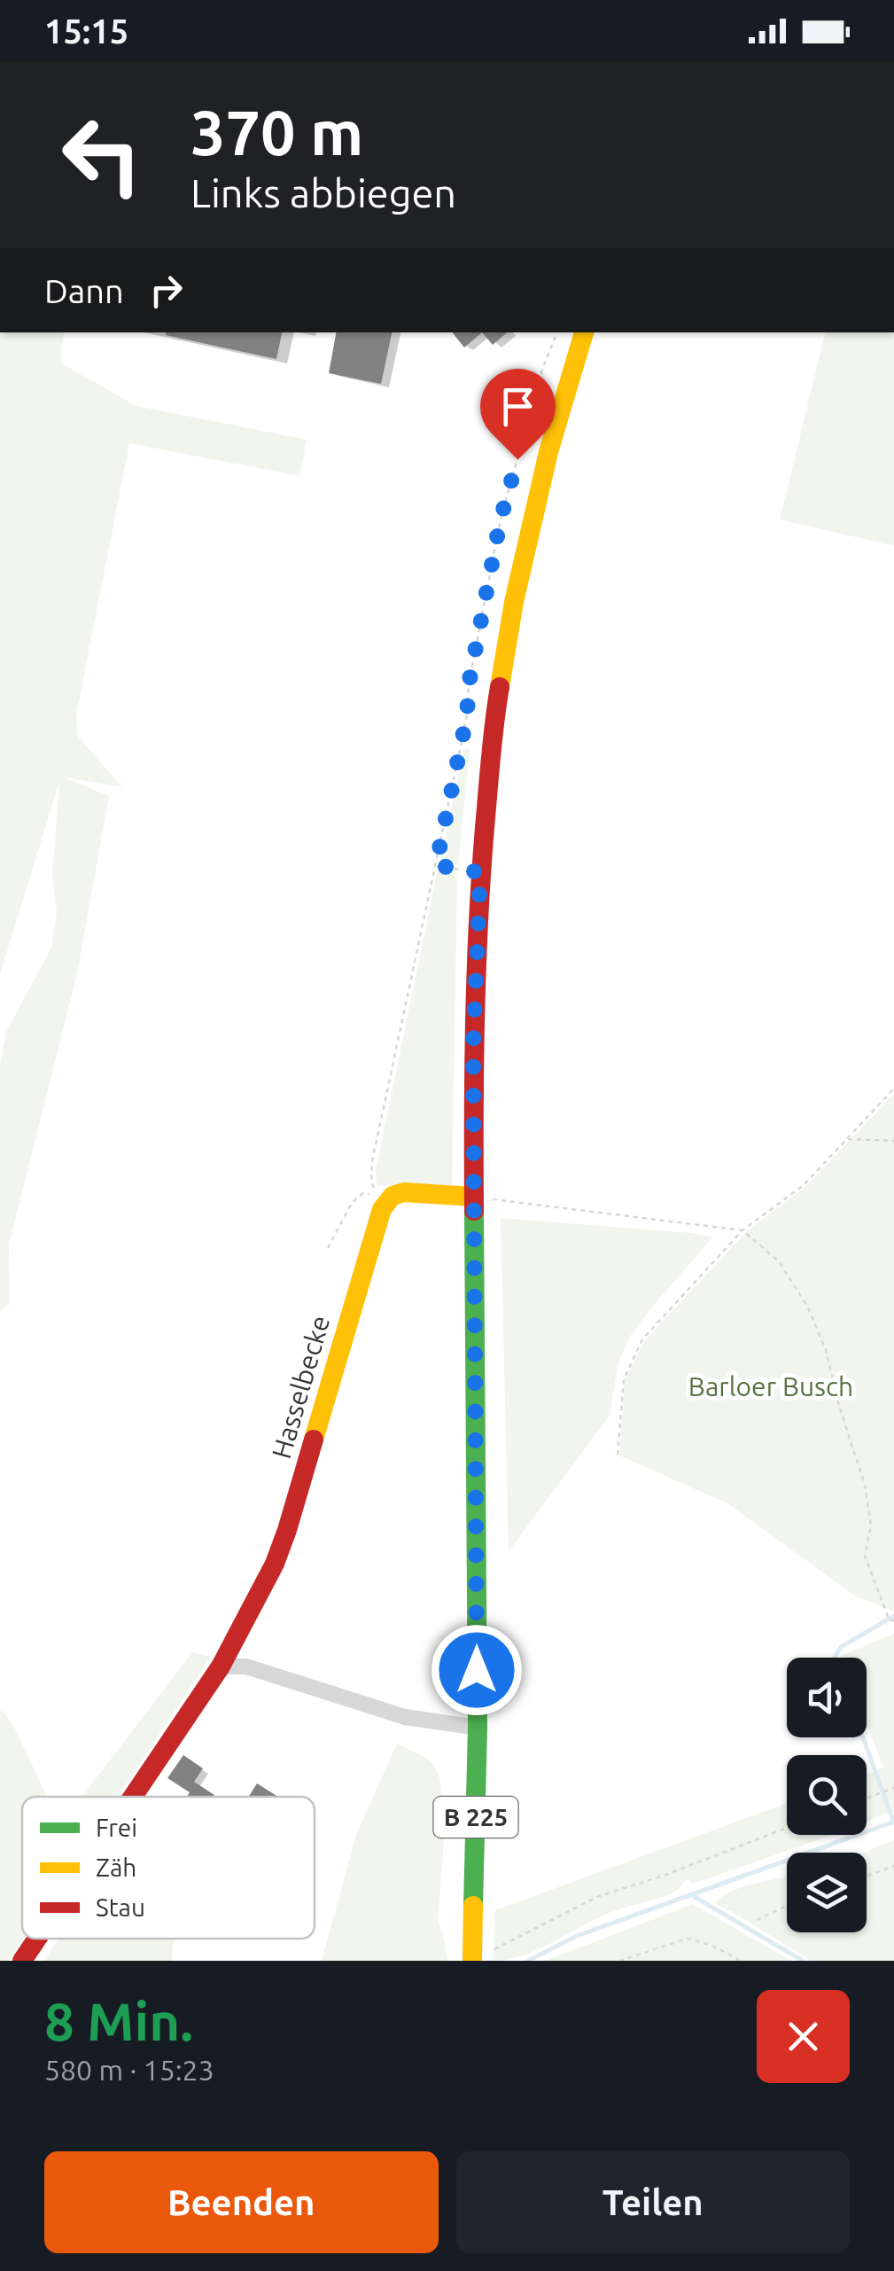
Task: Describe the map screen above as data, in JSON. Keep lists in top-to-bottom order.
{
  "streets": {
    "main road": ["Hasselbecke", "B 225"]
  },
  "parks": ["Barloer Busch"],
  "legend": ["Frei", "Zäh", "Stau"],
  "page": {
    "status": "15:15",
    "turn": ["370 m", "Links abbiegen"],
    "then": "Dann",
    "heading": ["8 Min.", "580 m · 15:23"],
    "buttons": ["Beenden", "Teilen"]
  }
}
